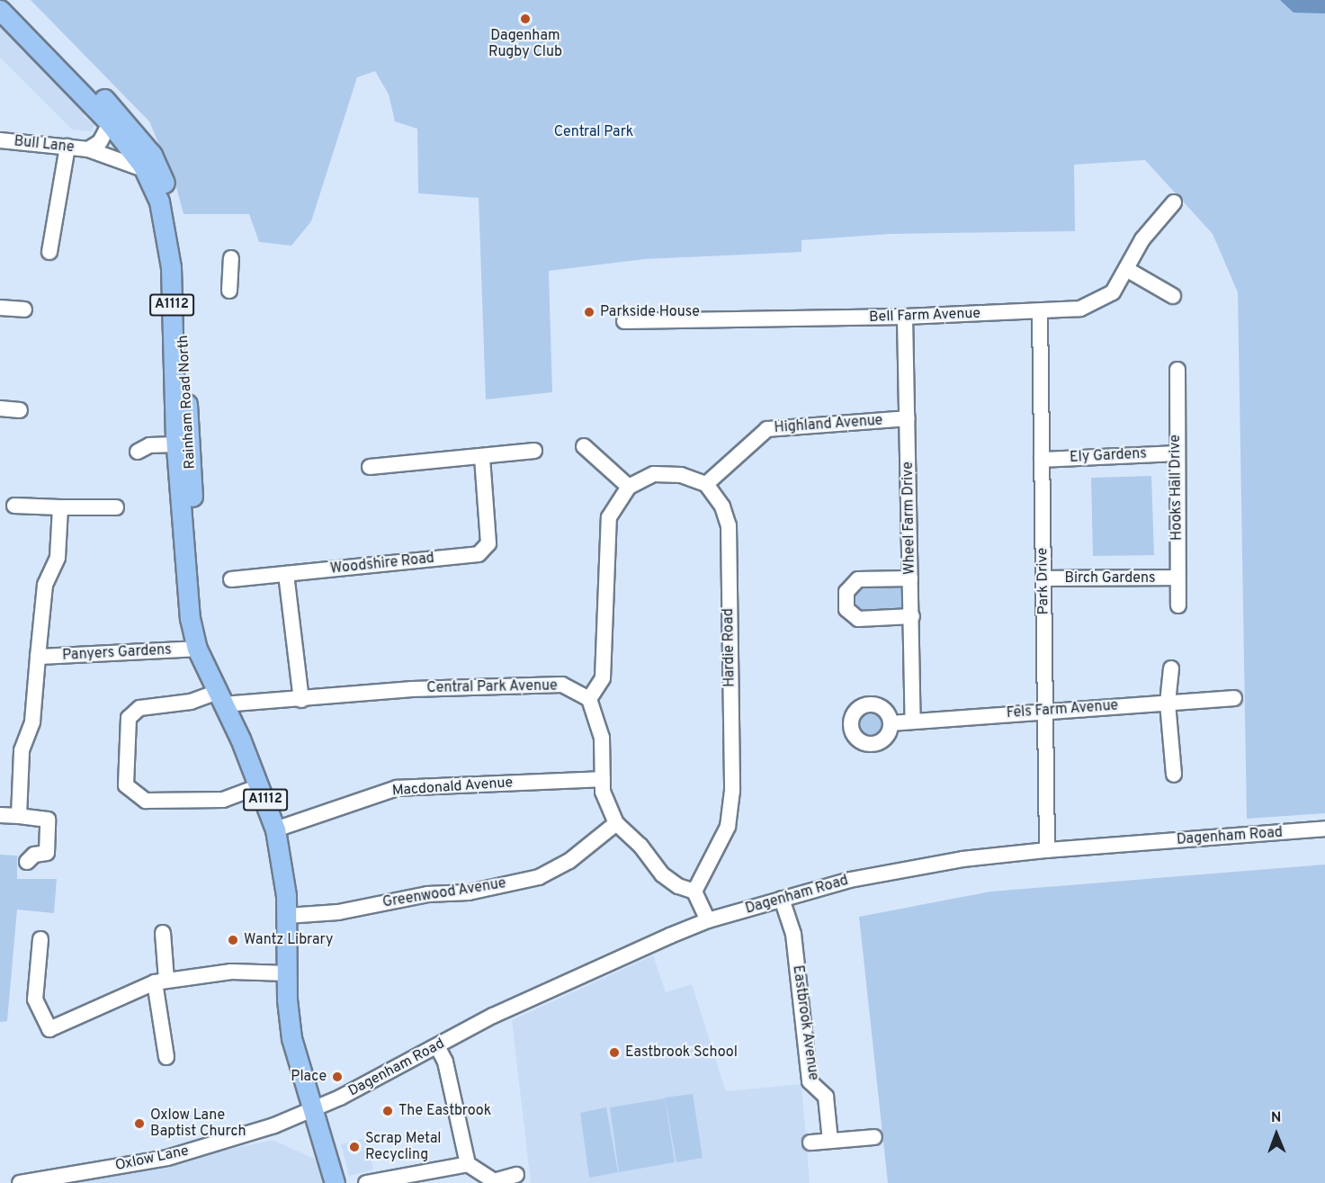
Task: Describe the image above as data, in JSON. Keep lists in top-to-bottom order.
{
  "streets": {
    "main road": ["A1112", "Rainham Road North"],
    "street": [
      "Bull Lane",
      "Bell Farm Avenue",
      "Highland Avenue",
      "Ely Gardens",
      "Hooks Hall Drive",
      "Wheel Farm Drive",
      "Woodshire Road",
      "Birch Gardens",
      "Park Drive",
      "Hardie Road",
      "Panyers Gardens",
      "Central Park Avenue",
      "Fels Farm Avenue",
      "Macdonald Avenue",
      "Dagenham Road",
      "Greenwood Avenue",
      "Eastbrook Avenue",
      "Oxlow Lane"
    ]
  },
  "crossings": [
    ["Bull Lane", "Rainham Road North"],
    ["A1112", "Rainham Road North"],
    ["A1112", "Dagenham Road"],
    ["A1112", "Oxlow Lane"],
    ["Bell Farm Avenue", "Wheel Farm Drive"],
    ["Bell Farm Avenue", "Park Drive"],
    ["Rainham Road North", "Panyers Gardens"],
    ["Rainham Road North", "Central Park Avenue"],
    ["Rainham Road North", "Macdonald Avenue"],
    ["Rainham Road North", "Dagenham Road"],
    ["Rainham Road North", "Greenwood Avenue"],
    ["Rainham Road North", "Oxlow Lane"],
    ["Highland Avenue", "Wheel Farm Drive"],
    ["Highland Avenue", "Hardie Road"],
    ["Ely Gardens", "Hooks Hall Drive"],
    ["Ely Gardens", "Park Drive"],
    ["Hooks Hall Drive", "Birch Gardens"],
    ["Wheel Farm Drive", "Fels Farm Avenue"],
    ["Birch Gardens", "Park Drive"],
    ["Park Drive", "Fels Farm Avenue"],
    ["Park Drive", "Dagenham Road"],
    ["Dagenham Road", "Eastbrook Avenue"],
    ["Dagenham Road", "Oxlow Lane"]
  ],
  "parks": ["Central Park"],
  "places": [
    "Dagenham Rugby Club",
    "Parkside House",
    "Wantz Library",
    "Eastbrook School",
    "Place",
    "The Eastbrook",
    "Oxlow Lane Baptist Church",
    "Scrap Metal Recycling"
  ],
  "north": "top"
}
